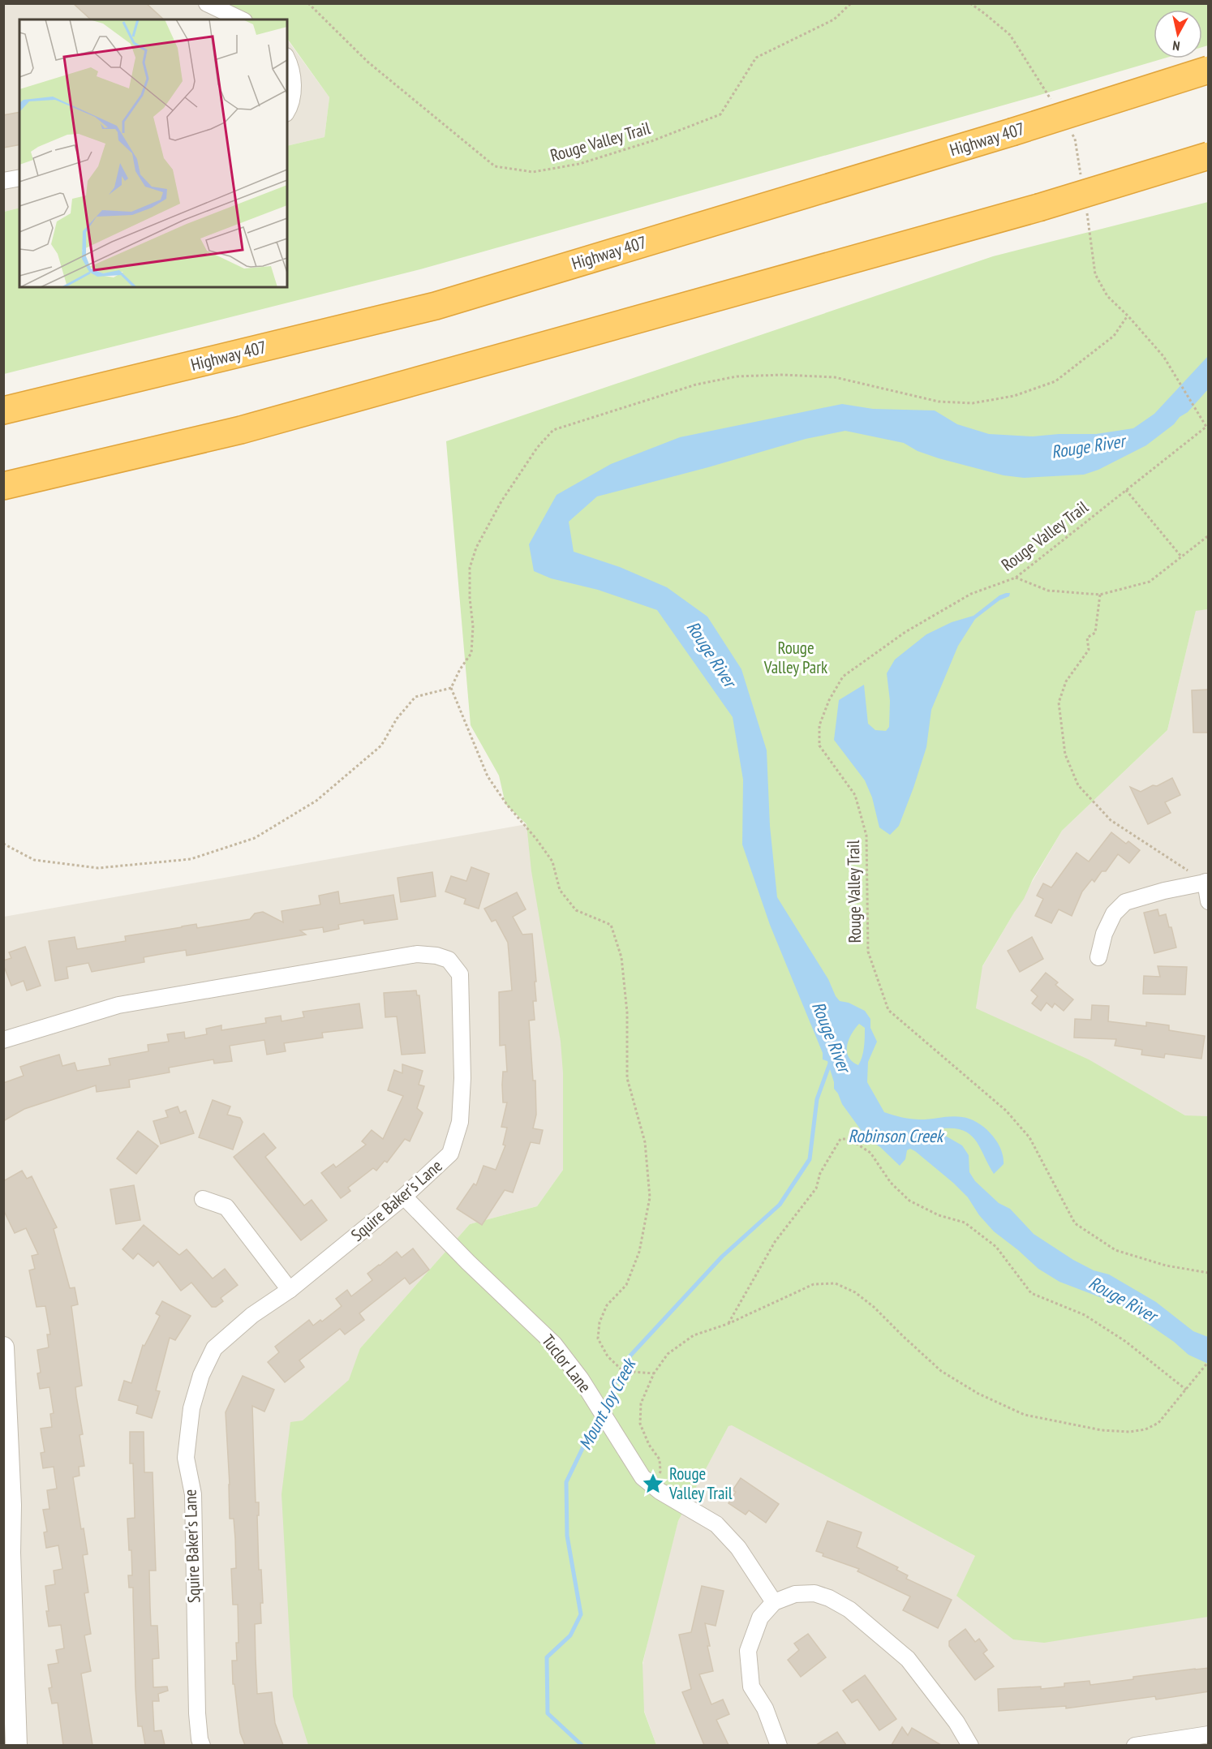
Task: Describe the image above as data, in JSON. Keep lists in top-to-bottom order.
{
  "streets": {
    "highway": ["Highway 407"],
    "street": ["Squire Baker's Lane", "Tuclor Lane"],
    "path": ["Rouge Valley Trail"]
  },
  "crossings": [
    ["Squire Baker's Lane", "Tuclor Lane"]
  ],
  "water": ["Rouge River", "Robinson Creek", "Mount Joy Creek"],
  "parks": ["Rouge Valley Park"],
  "places": {
    "place": ["Rouge Valley Trail"]
  },
  "north": "bottom"
}
